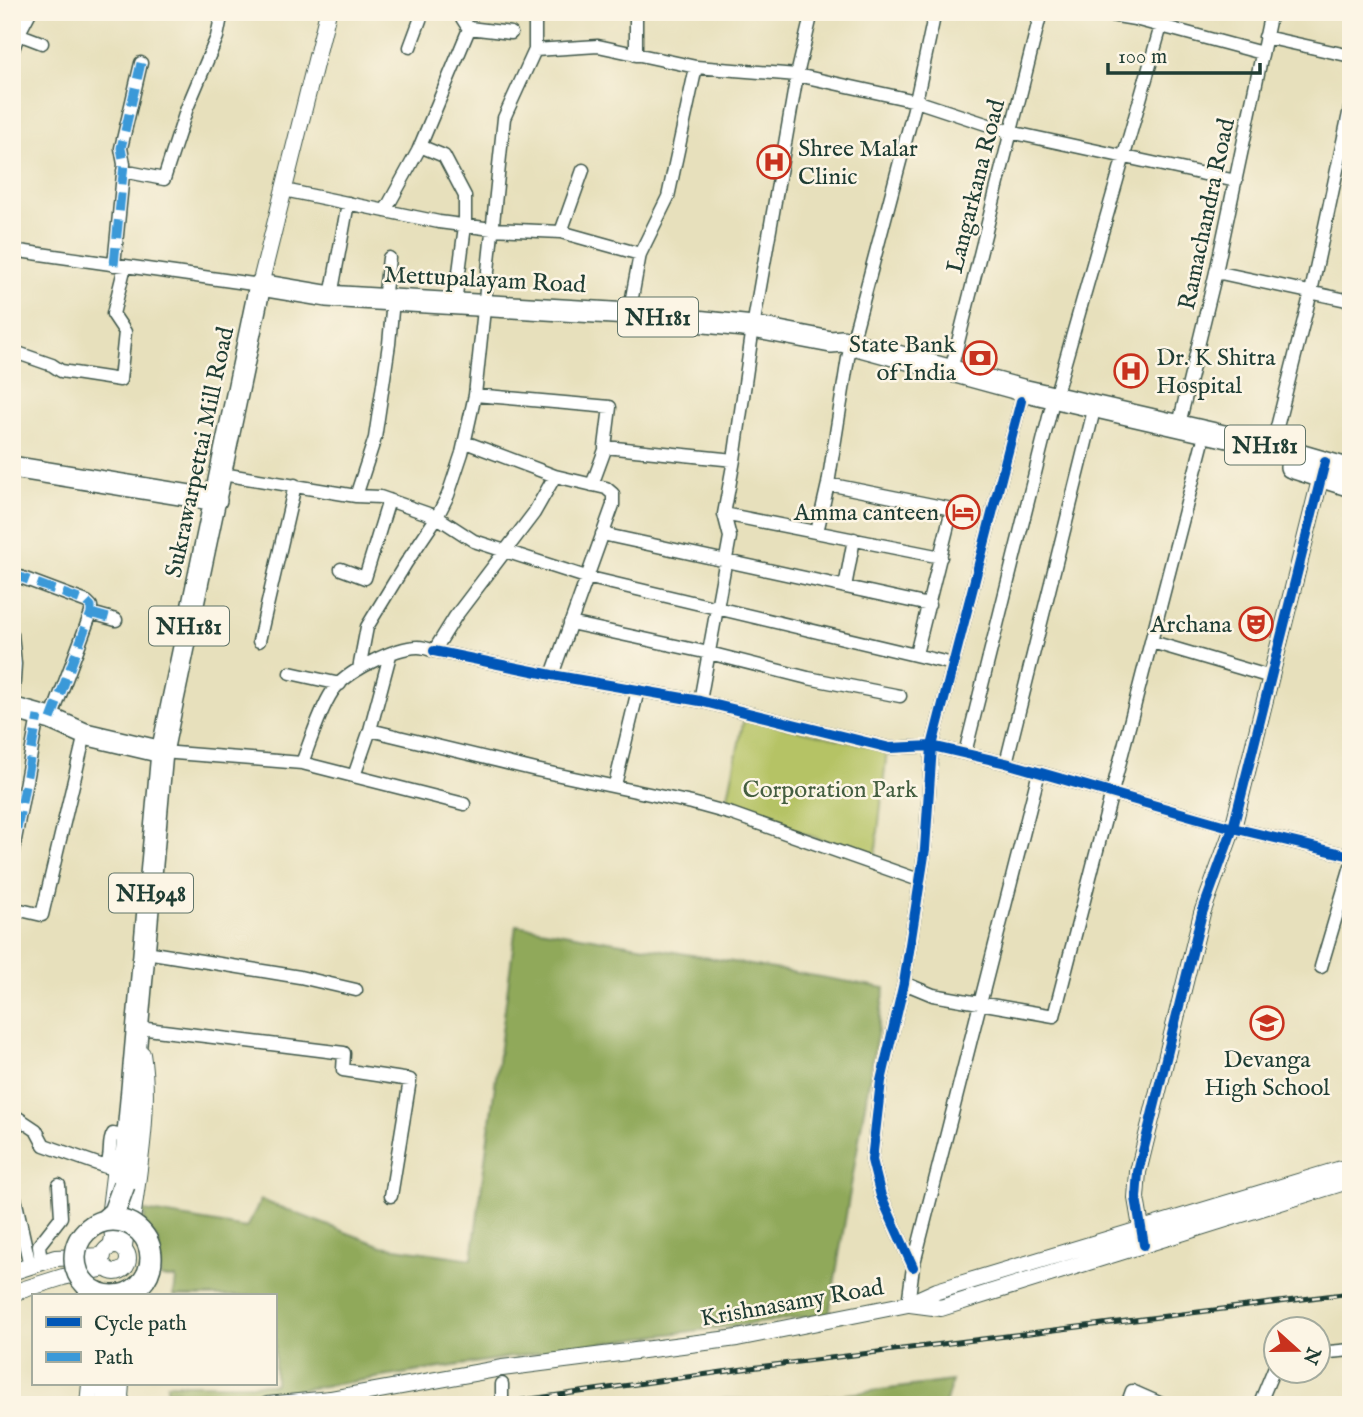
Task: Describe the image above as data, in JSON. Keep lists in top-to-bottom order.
{
  "streets": {
    "highway": [
      "Mettupalayam Road",
      "NH181",
      "Sukrawarpettai Mill Road",
      "NH948"
    ],
    "main road": ["Krishnasamy Road"],
    "street": ["Langarkana Road", "Ramachandra Road"]
  },
  "crossings": [
    ["Langarkana Road", "Mettupalayam Road"],
    ["Ramachandra Road", "Mettupalayam Road"],
    ["Mettupalayam Road", "Sukrawarpettai Mill Road"],
    ["Sukrawarpettai Mill Road", "NH948"]
  ],
  "parks": ["Corporation Park"],
  "places": {
    "hospital": ["Shree Malar Clinic", "Dr. K Shitra Hospital"],
    "bank": ["State Bank of India"],
    "hotel": ["Amma canteen"],
    "theatre": ["Archana"],
    "school or university": ["Devanga High School"]
  },
  "legend": ["Cycle path", "Path"],
  "scale_bar": "100 m",
  "north": "right"
}
